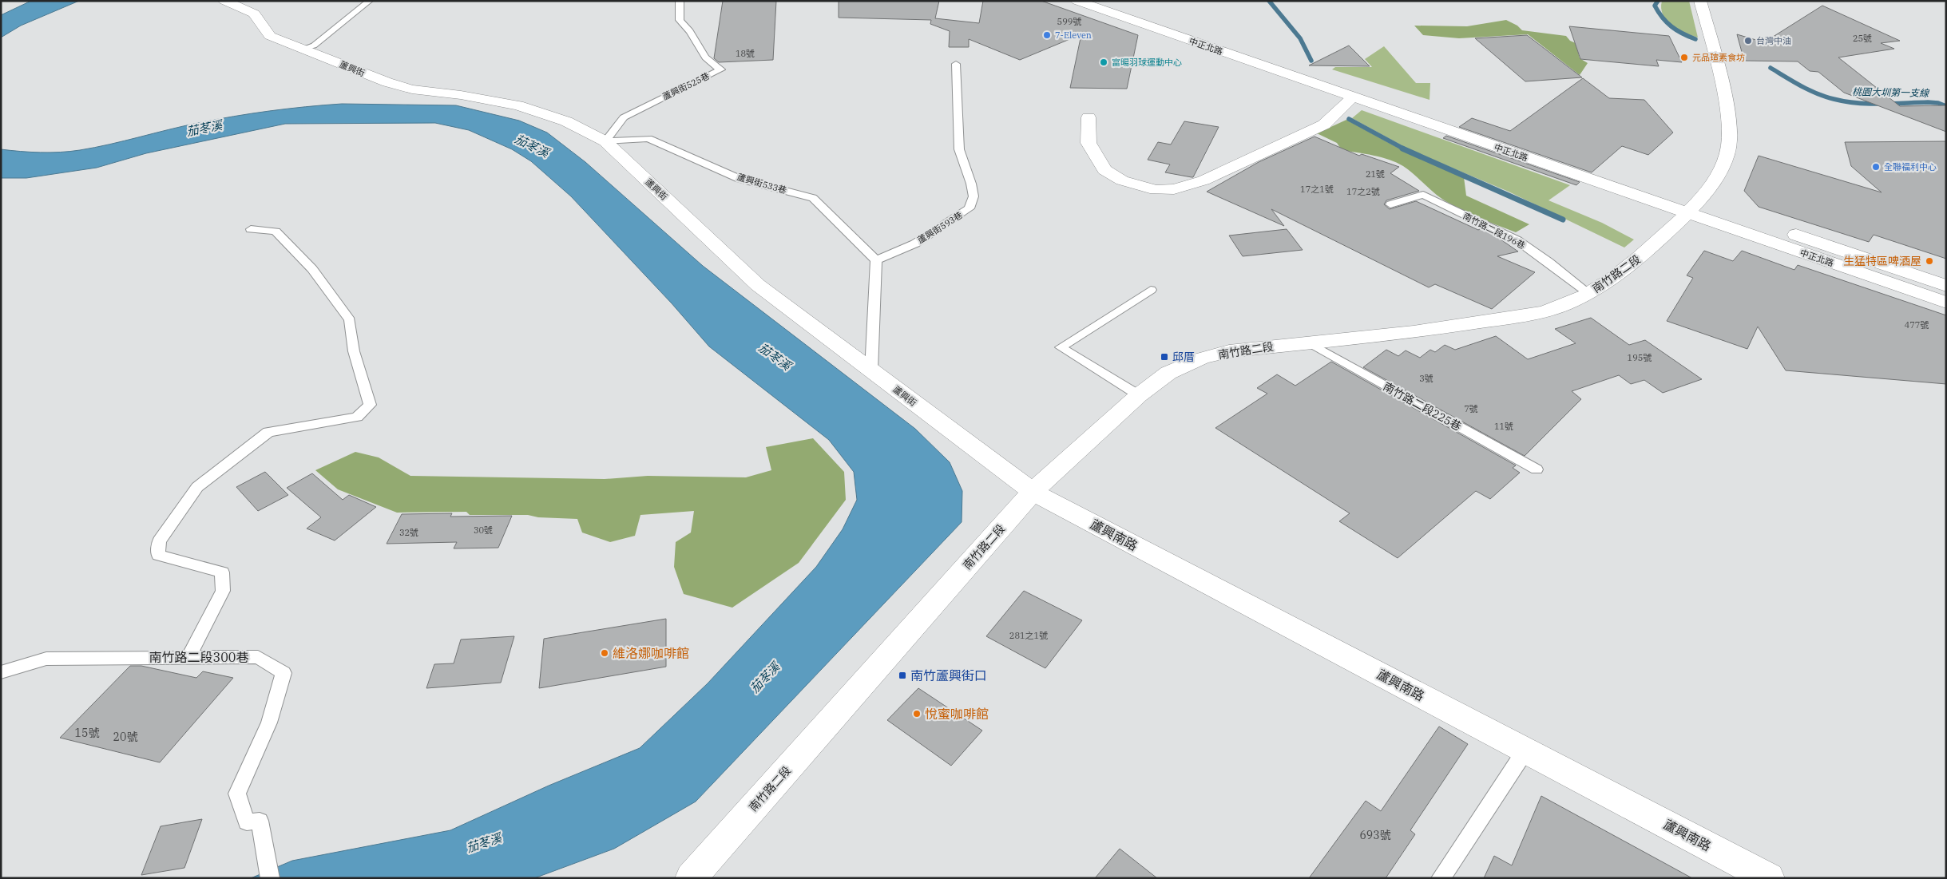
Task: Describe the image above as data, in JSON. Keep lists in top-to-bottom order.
{
  "streets": {
    "street": [
      "中正北路",
      "蘆興街",
      "南竹路二段",
      "蘆興南路"
    ],
    "lane": [
      "蘆興街525巷",
      "蘆興街533巷",
      "蘆興街593巷",
      "南竹路二段196巷",
      "南竹路二段225巷",
      "南竹路二段300巷"
    ]
  },
  "crossings": [
    ["中正北路", "南竹路二段"],
    ["蘆興街", "蘆興街525巷"],
    ["蘆興街", "蘆興街533巷"],
    ["蘆興街", "南竹路二段"],
    ["蘆興街", "蘆興南路"],
    ["蘆興街525巷", "蘆興街533巷"],
    ["蘆興街533巷", "蘆興街593巷"],
    ["南竹路二段196巷", "南竹路二段"],
    ["南竹路二段", "南竹路二段225巷"],
    ["南竹路二段", "蘆興南路"]
  ],
  "water": ["桃園大圳第一支線", "茄苳溪"],
  "places": {
    "other": [
      "7-Eleven",
      "台灣中油",
      "元品瑄素食坊",
      "富暘羽球運動中心",
      "全聯福利中心",
      "生猛特區啤酒屋",
      "維洛娜咖啡館",
      "悅蜜咖啡館"
    ],
    "transit": ["邱厝", "南竹蘆興街口"]
  },
  "house_numbers": [
    "599號",
    "25號",
    "18號",
    "21號",
    "17之1號",
    "17之2號",
    "477號",
    "195號",
    "3號",
    "7號",
    "11號",
    "30號",
    "32號",
    "281之1號",
    "15號",
    "20號",
    "693號"
  ]
}
